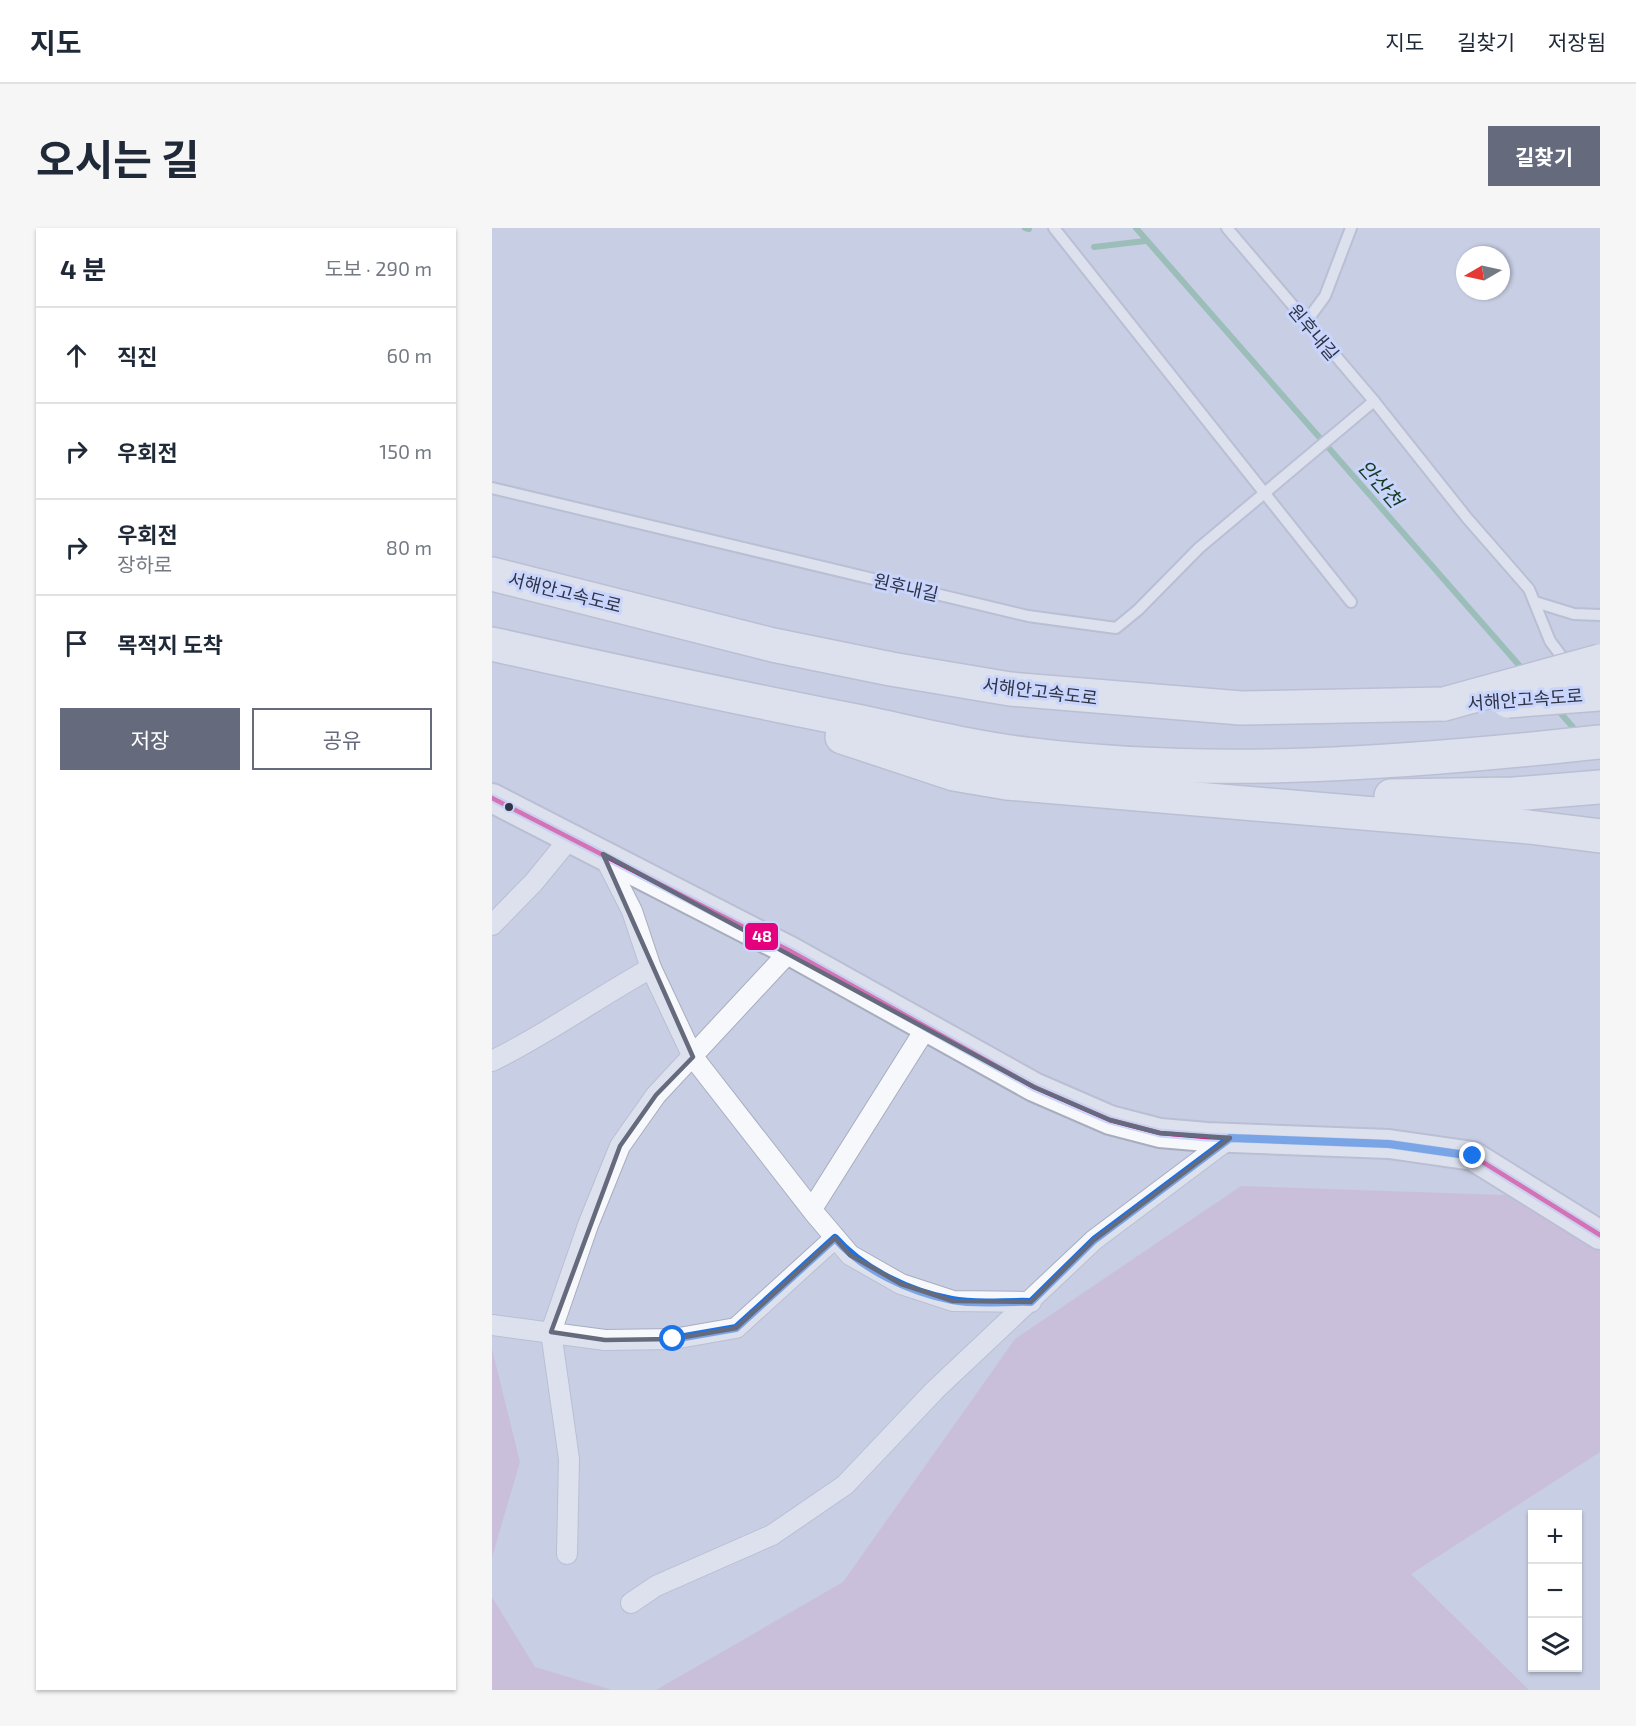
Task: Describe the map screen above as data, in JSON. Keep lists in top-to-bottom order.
{
  "streets": {
    "highway": ["서해안고속도로"],
    "lane": ["원후내길"]
  },
  "crossings": [
    ["원후내길", "서해안고속도로"]
  ],
  "water": ["안산천"],
  "lines": ["transit line 48"],
  "north": "left",
  "page": {
    "header": "지도",
    "nav": ["지도", "길찾기", "저장됨"],
    "title": "오시는 길",
    "buttons": [
      "길찾기",
      ["저장", "공유"]
    ],
    "heading": ["4 분", "도보 · 290 m"],
    "list": [
      ["직진", "60 m"],
      ["우회전", "150 m"],
      ["우회전", "장하로", "80 m"],
      "목적지 도착"
    ],
    "map_buttons": ["+", "−"]
  }
}
